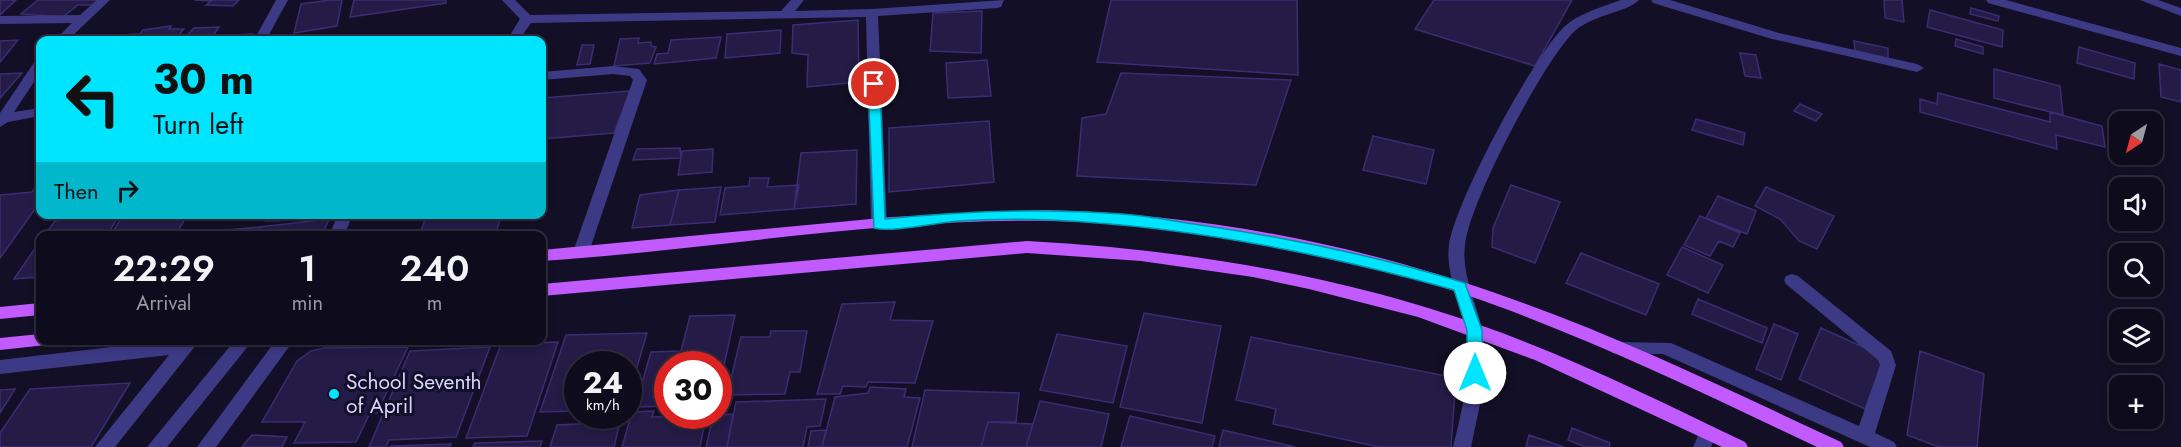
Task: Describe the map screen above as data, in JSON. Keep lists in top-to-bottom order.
{
  "places": ["School Seventh of April"],
  "north": "bottom left",
  "page": {
    "turn": ["30 m", "Turn left"],
    "map_buttons": "+",
    "then": "Then",
    "eta": [
      "22:29",
      "Arrival",
      "1",
      "min",
      "240",
      "m"
    ],
    "speed": "24 km/h",
    "limit": "30"
  }
}
